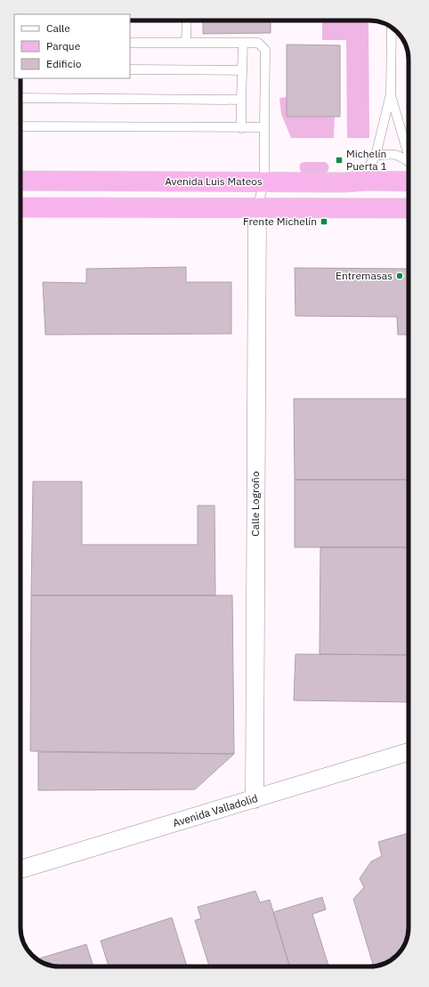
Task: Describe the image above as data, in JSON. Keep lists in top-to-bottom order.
{
  "streets": {
    "highway": ["Avenida Luis Mateos"],
    "street": ["Calle Logroño", "Avenida Valladolid"]
  },
  "crossings": [
    ["Calle Logroño", "Avenida Valladolid"]
  ],
  "places": {
    "transit": ["Michelín Puerta 1", "Frente Michelín"],
    "other": ["Entremasas"]
  },
  "legend": ["Calle", "Parque", "Edificio"]
}
